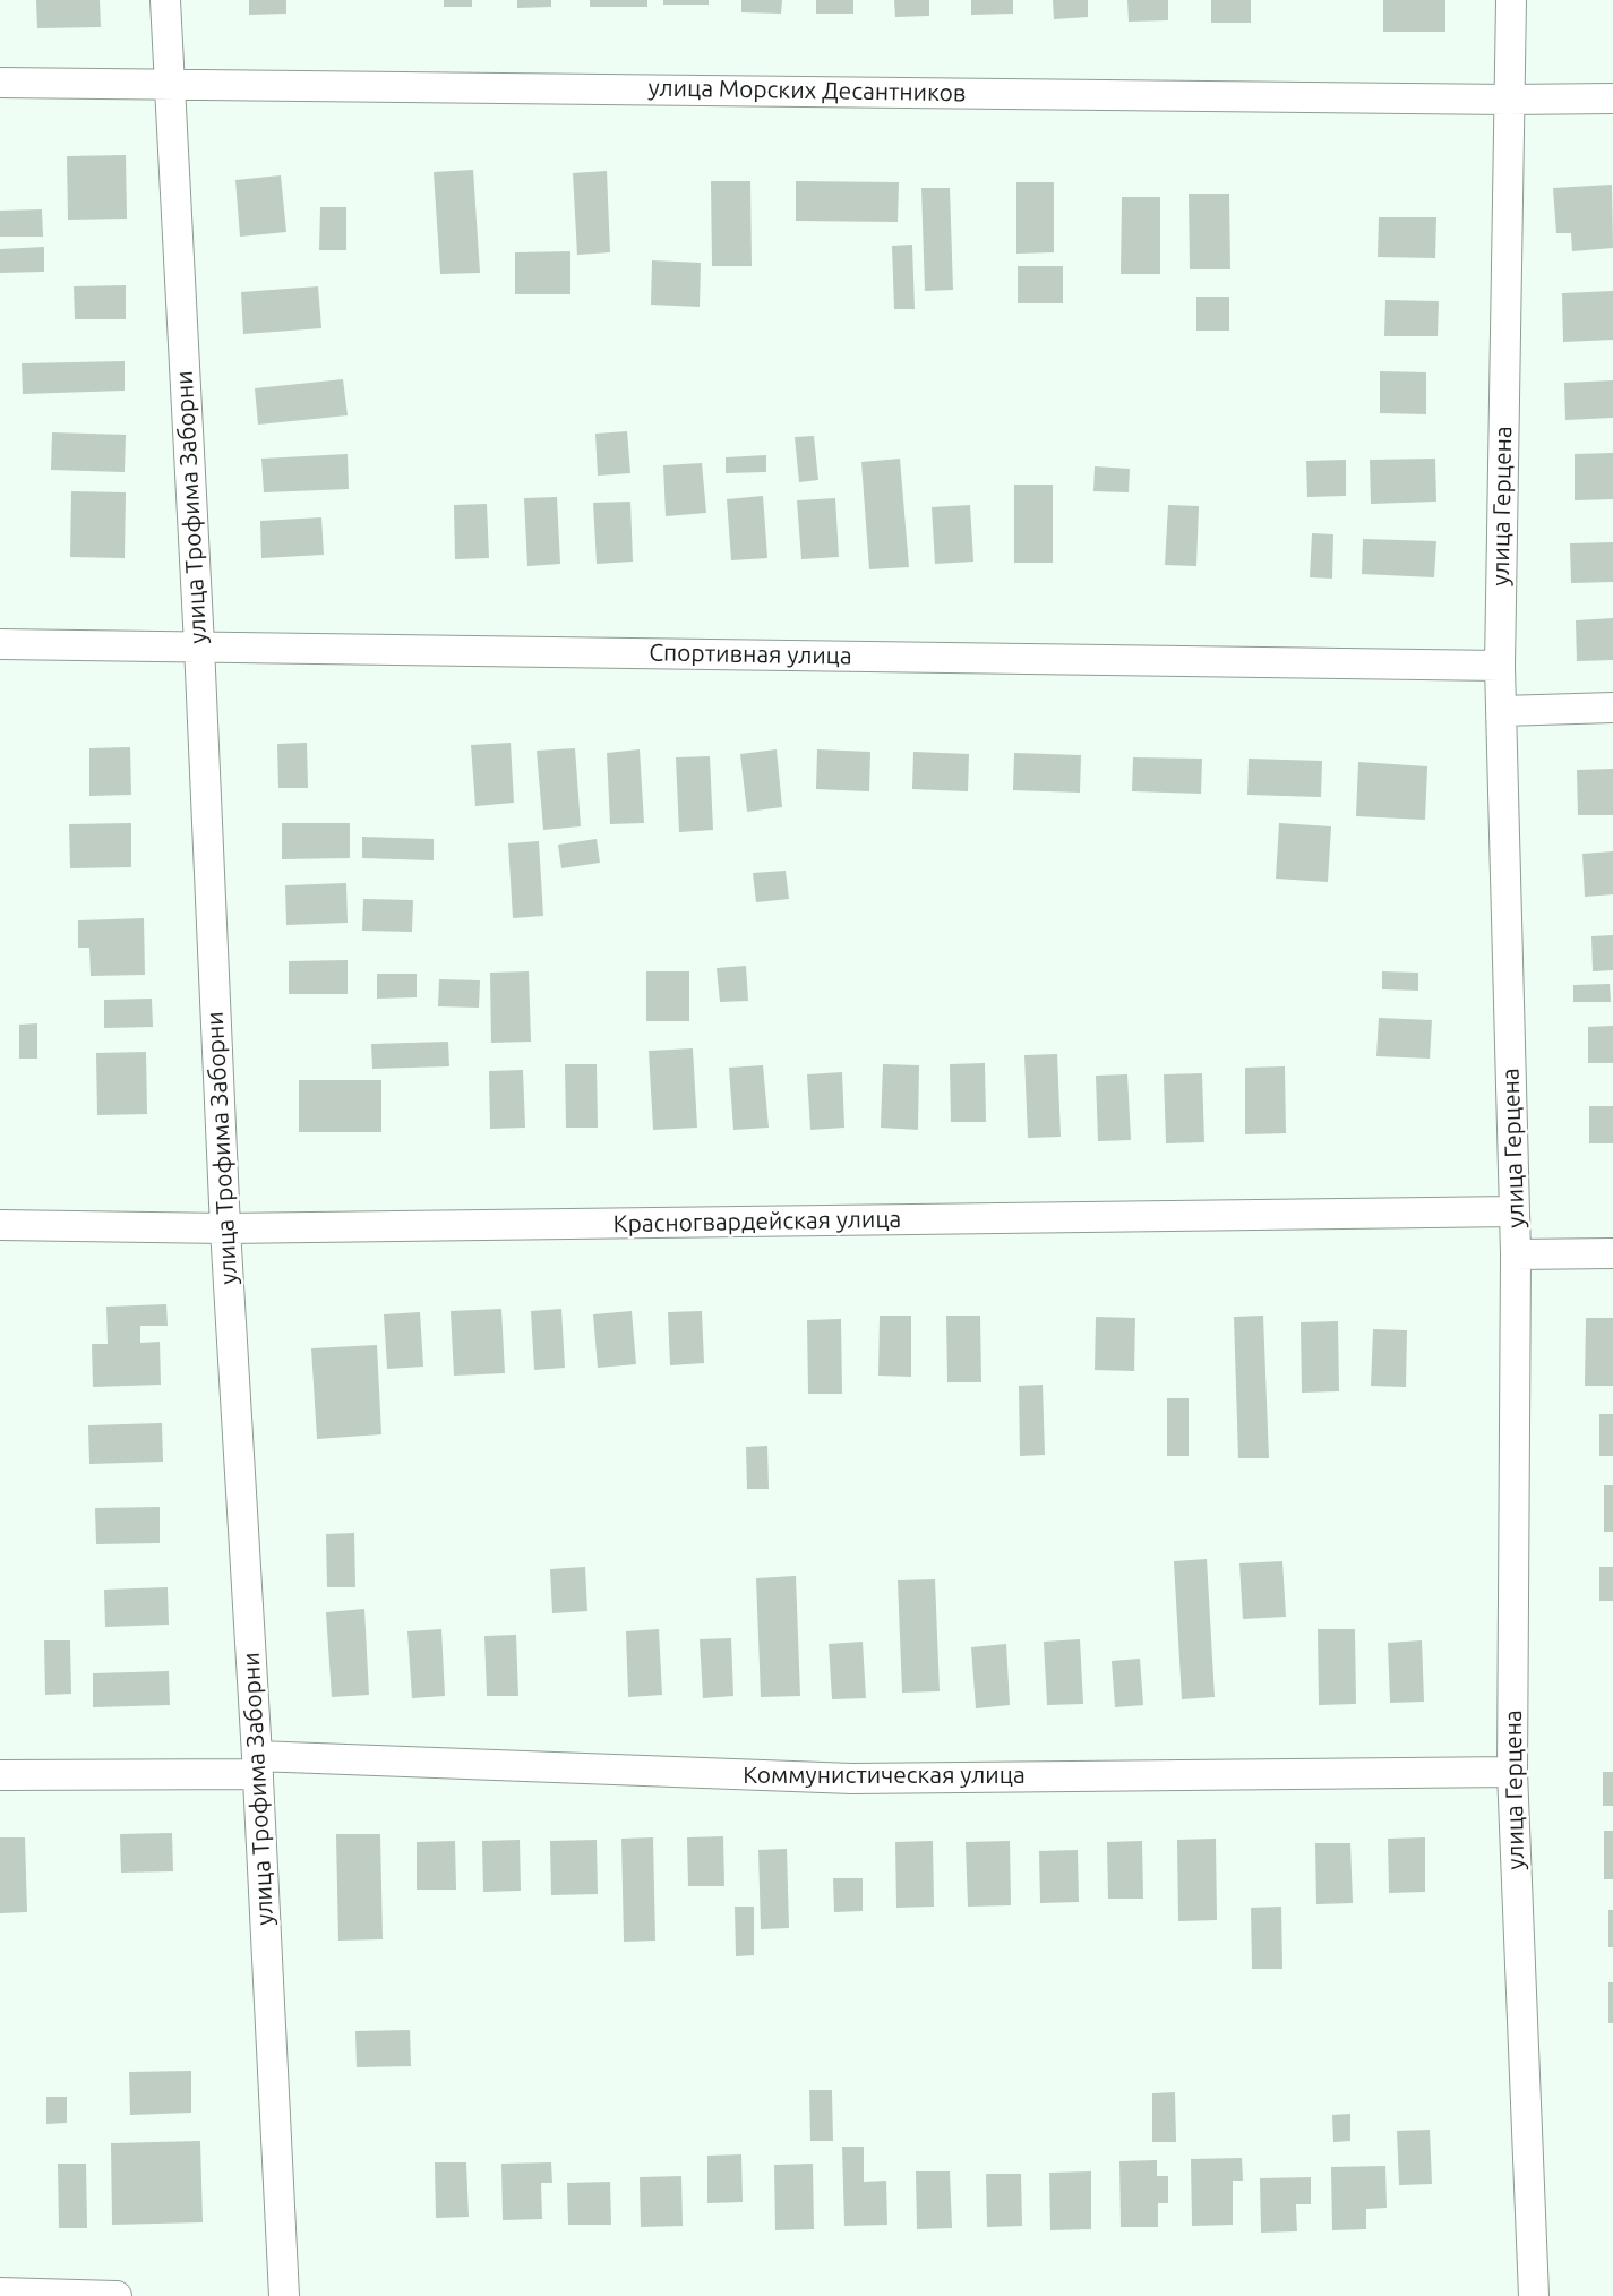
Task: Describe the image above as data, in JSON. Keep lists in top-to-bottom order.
{
  "streets": {
    "street": [
      "улица Морских Десантников",
      "улица Герцена",
      "улица Трофима Заборни",
      "Спортивная улица",
      "Красногвардейская улица",
      "Коммунистическая улица"
    ]
  },
  "crossings": [
    ["улица Морских Десантников", "улица Герцена"],
    ["улица Морских Десантников", "улица Трофима Заборни"],
    ["улица Герцена", "Спортивная улица"],
    ["улица Герцена", "Красногвардейская улица"],
    ["улица Герцена", "Коммунистическая улица"],
    ["улица Трофима Заборни", "Спортивная улица"],
    ["улица Трофима Заборни", "Красногвардейская улица"],
    ["улица Трофима Заборни", "Коммунистическая улица"]
  ]
}
